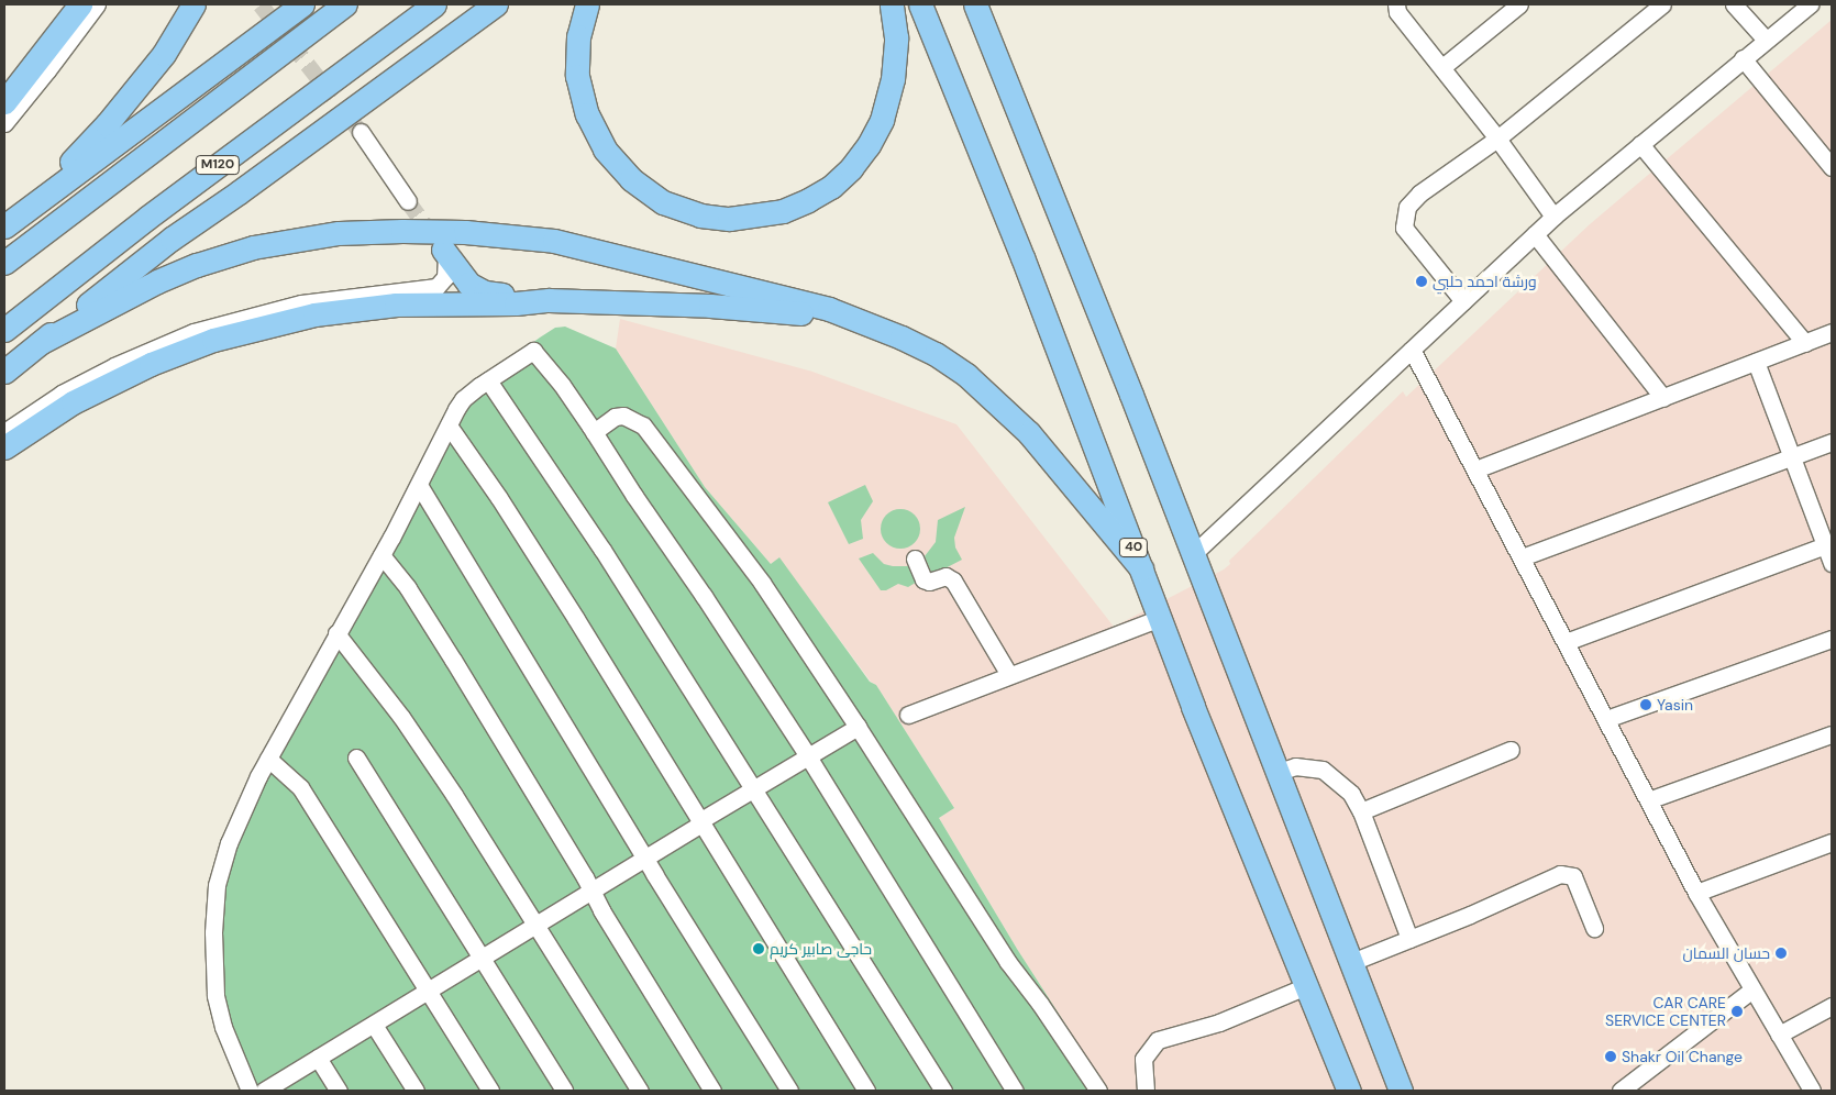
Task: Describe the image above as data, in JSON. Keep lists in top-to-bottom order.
{
  "streets": {
    "highway": ["M120", "40"]
  },
  "places": [
    "ورشة احمد حلبي",
    "Yasin",
    "حاجی صابیر کریم",
    "حسان السمان",
    "CAR CARE SERVICE CENTER",
    "Shakr Oil Change"
  ]
}
